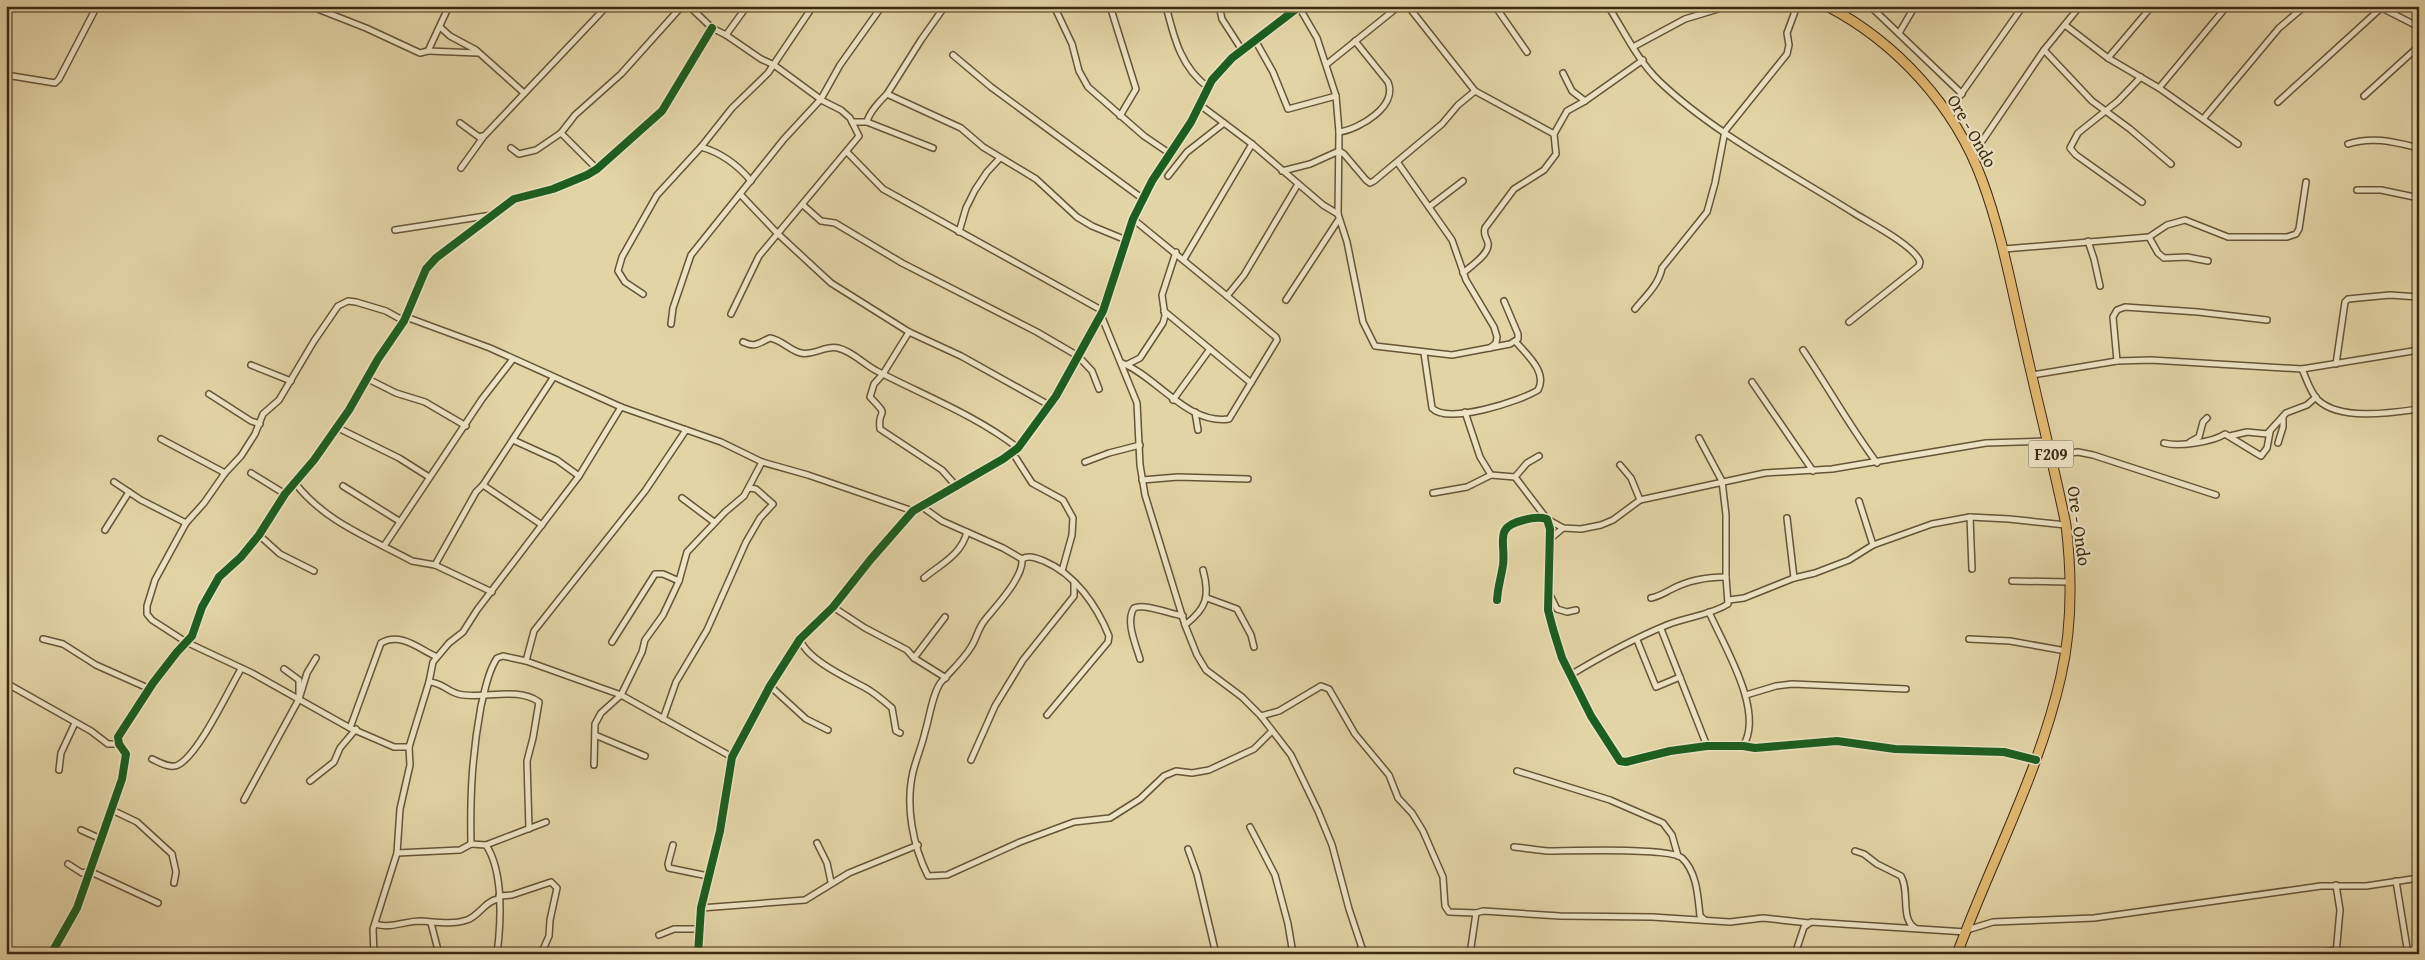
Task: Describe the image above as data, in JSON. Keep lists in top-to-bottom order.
{
  "streets": {
    "main road": ["Ore - Ondo", "F209"]
  }
}
